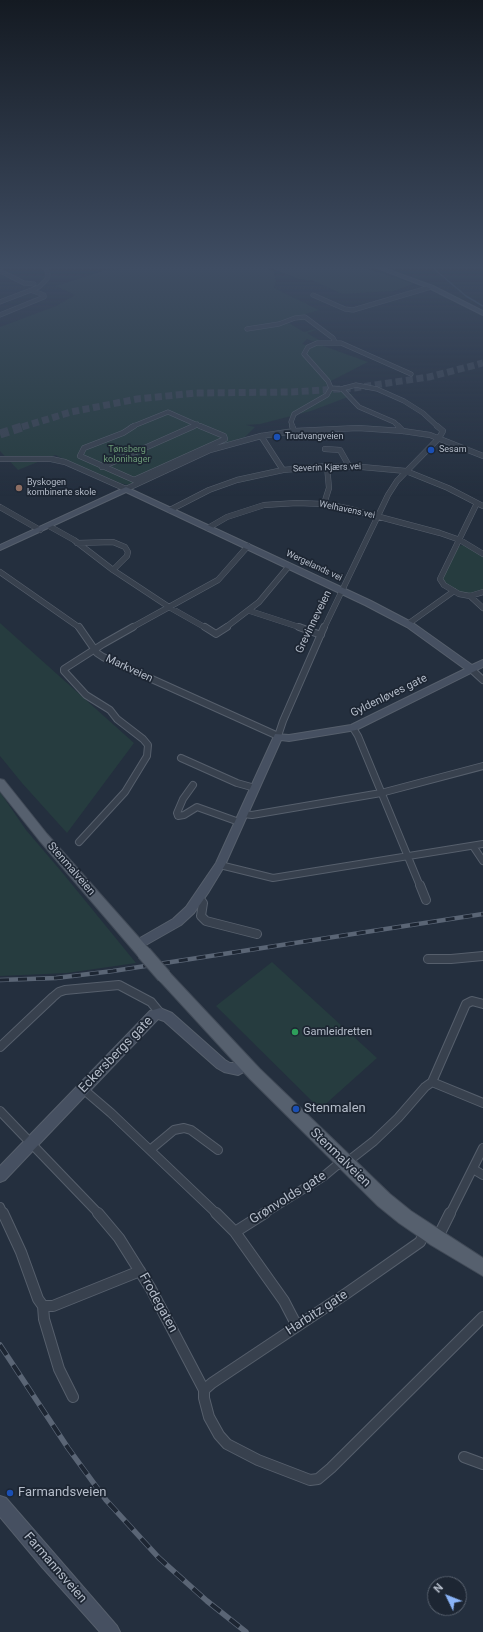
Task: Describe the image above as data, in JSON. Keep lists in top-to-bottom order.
{
  "streets": {
    "main road": [
      "Wergelands vei",
      "Grevinneveien",
      "Gyldenløves gate",
      "Stenmalveien",
      "Eckersbergs gate",
      "Farmannsveien"
    ],
    "street": [
      "Severin Kjærs vei",
      "Welhavens vei",
      "Markveien",
      "Grønvolds gate",
      "Frodegaten",
      "Harbitz gate"
    ]
  },
  "crossings": [
    ["Severin Kjærs vei", "Wergelands vei"],
    ["Severin Kjærs vei", "Grevinneveien"],
    ["Welhavens vei", "Wergelands vei"],
    ["Welhavens vei", "Grevinneveien"],
    ["Wergelands vei", "Grevinneveien"],
    ["Wergelands vei", "Gyldenløves gate"],
    ["Grevinneveien", "Markveien"],
    ["Grevinneveien", "Gyldenløves gate"],
    ["Grevinneveien", "Stenmalveien"],
    ["Markveien", "Gyldenløves gate"],
    ["Stenmalveien", "Eckersbergs gate"],
    ["Stenmalveien", "Grønvolds gate"],
    ["Stenmalveien", "Harbitz gate"],
    ["Eckersbergs gate", "Frodegaten"],
    ["Frodegaten", "Harbitz gate"]
  ],
  "parks": ["Tønsberg kolonihager"],
  "places": [
    "Trudvangveien",
    "Sesam",
    "Byskogen kombinerte skole",
    "Gamleidretten",
    "Stenmalen",
    "Farmandsveien"
  ],
  "north": "top left"
}
